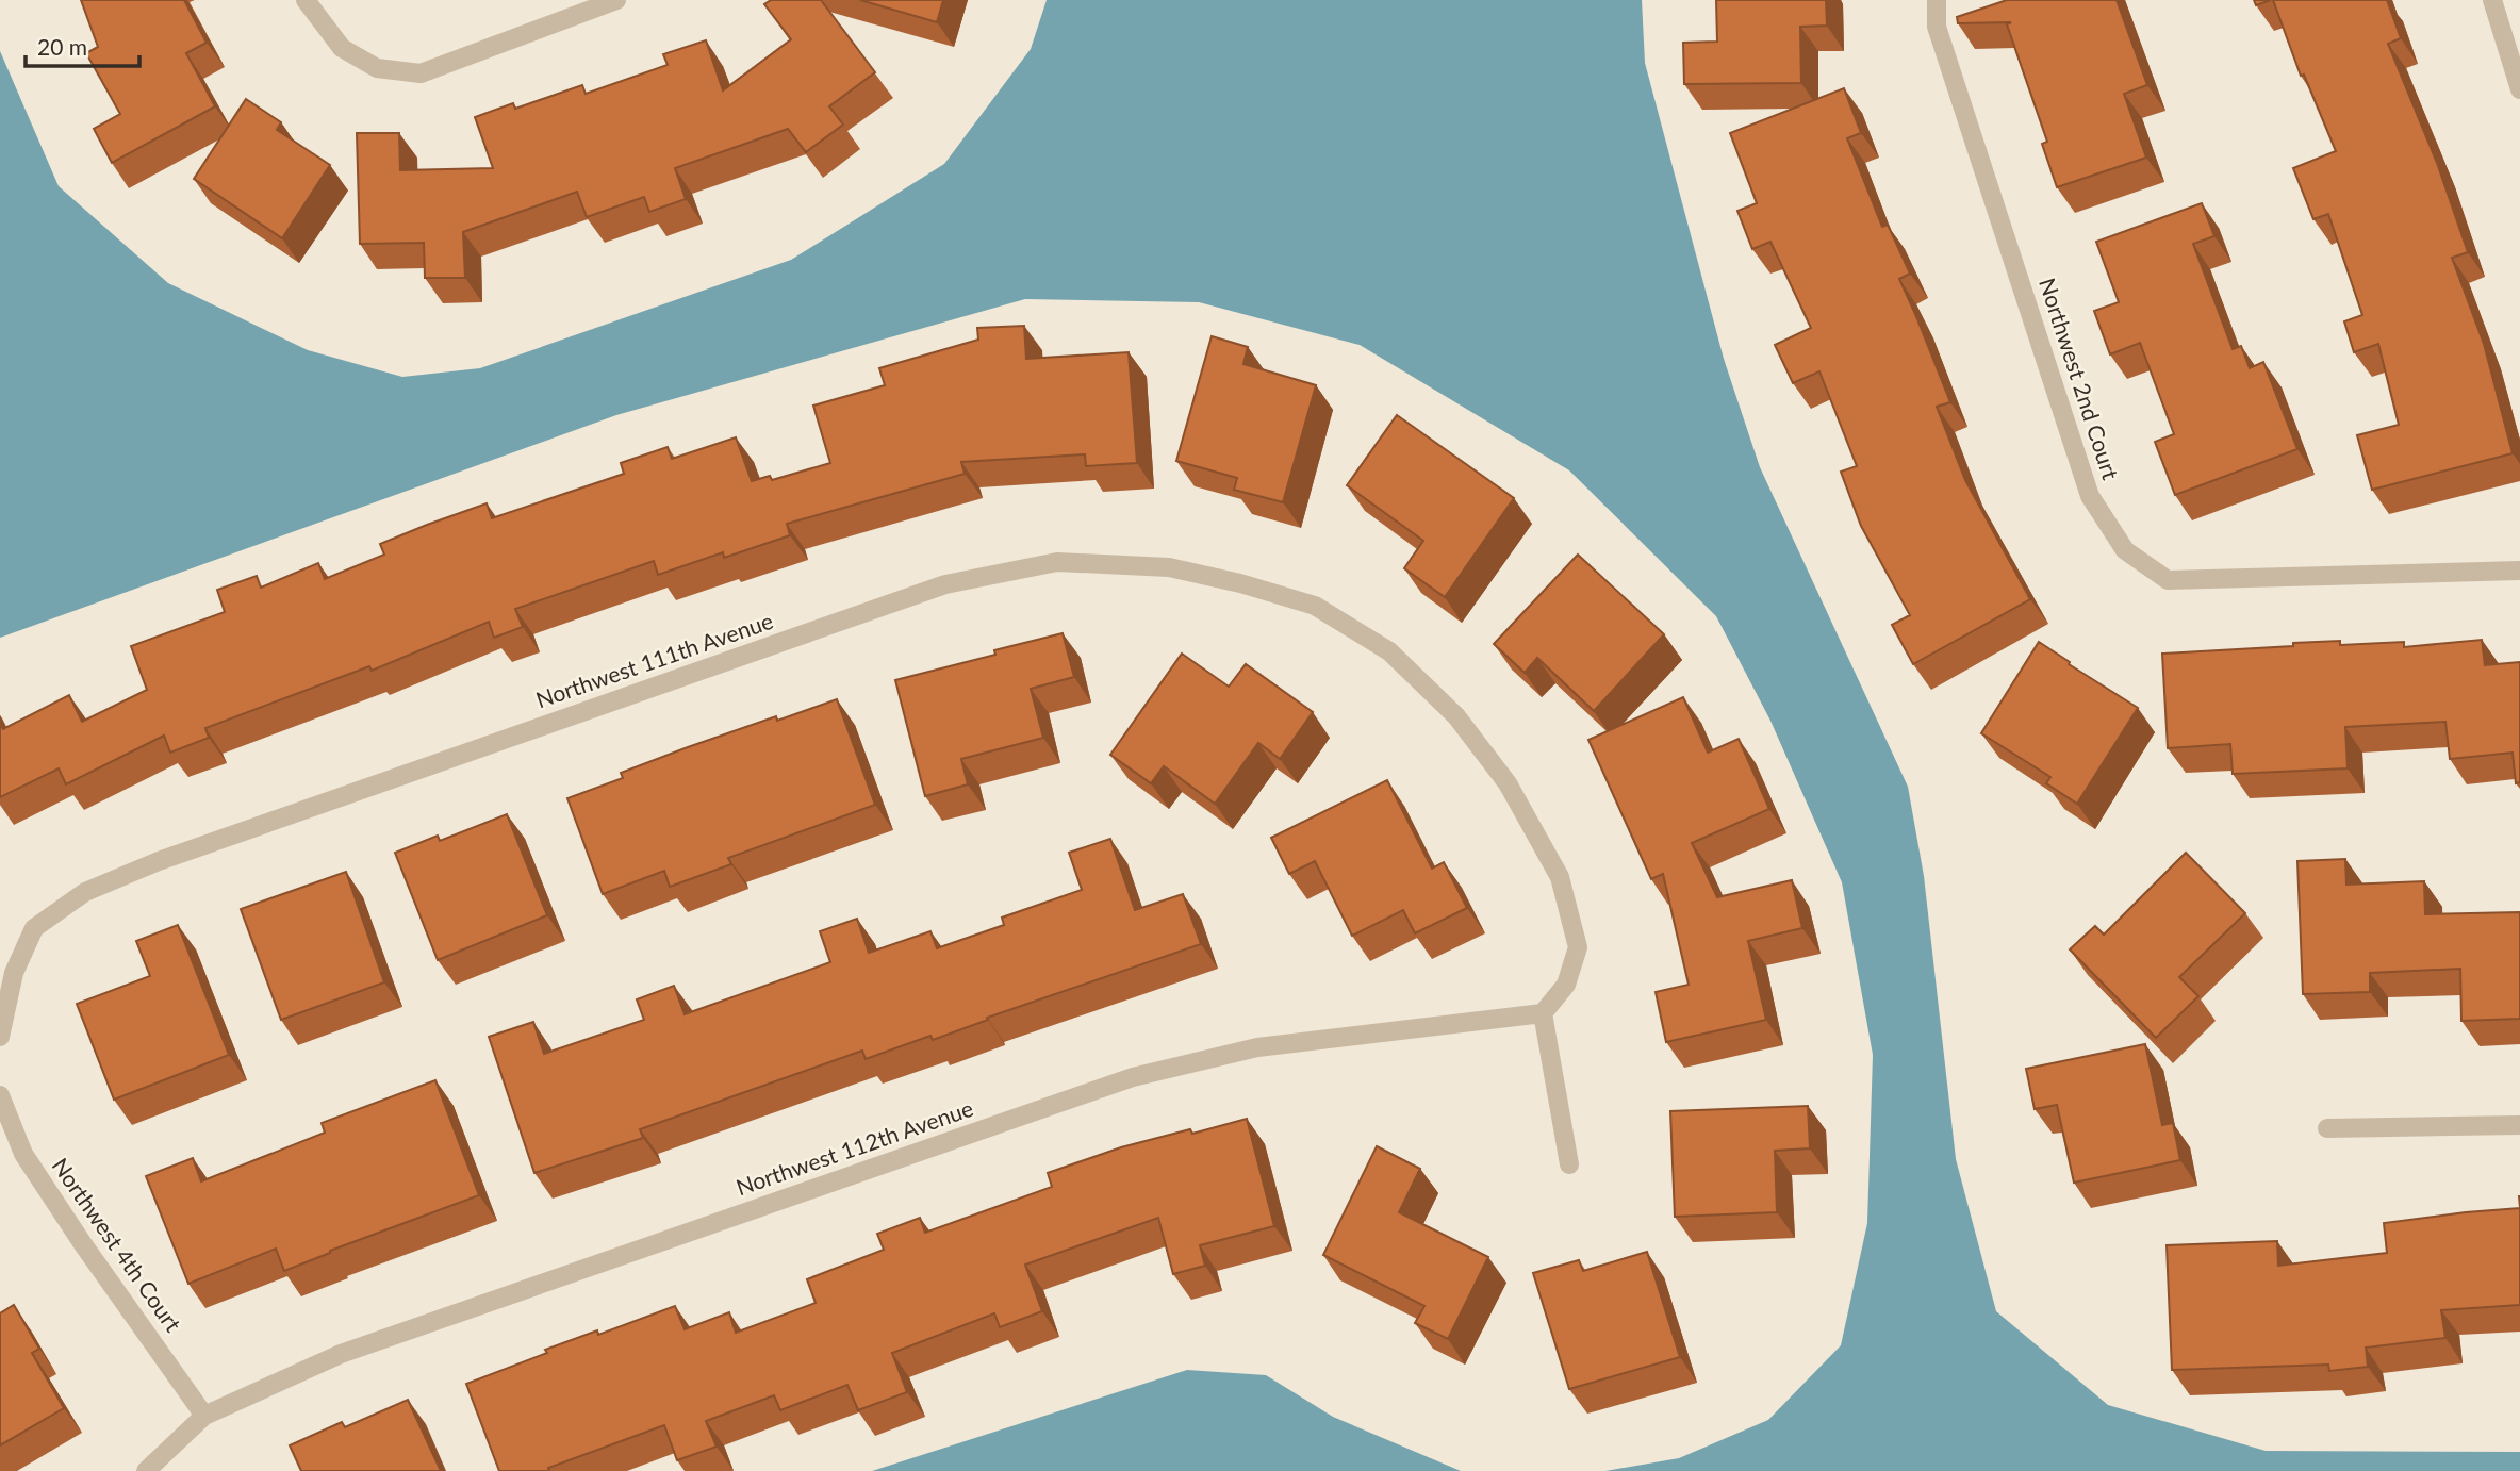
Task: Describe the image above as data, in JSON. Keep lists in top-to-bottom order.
{
  "streets": {
    "street": [
      "Northwest 2nd Court",
      "Northwest 111th Avenue",
      "Northwest 112th Avenue",
      "Northwest 4th Court"
    ]
  },
  "crossings": [
    ["Northwest 111th Avenue", "Northwest 112th Avenue"],
    ["Northwest 112th Avenue", "Northwest 4th Court"]
  ],
  "scale_bar": "20 m"
}
